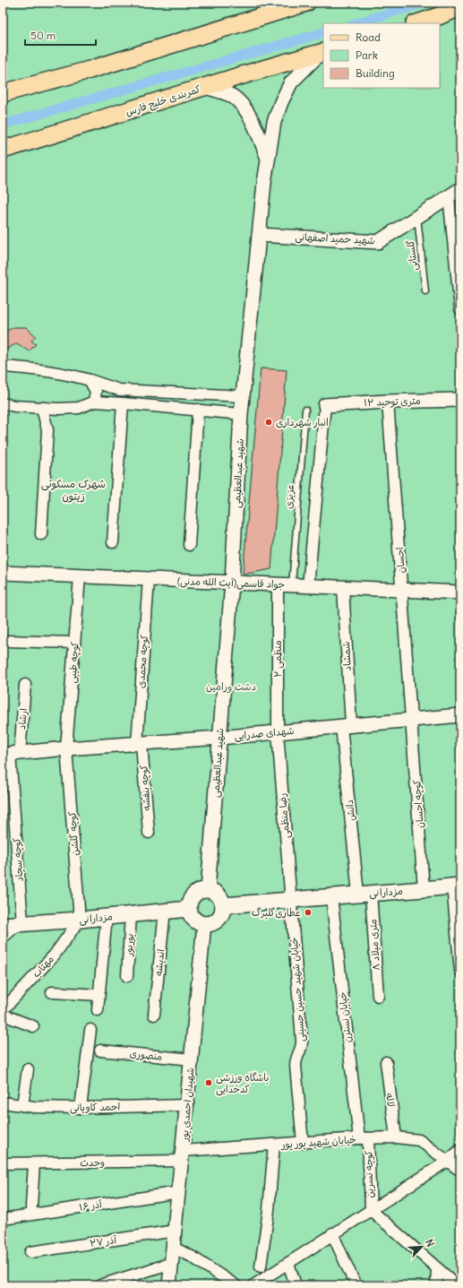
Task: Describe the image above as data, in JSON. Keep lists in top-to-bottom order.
{
  "streets": {
    "main road": ["کمربندی خلیج فارس", "مزدارانی"],
    "street": [
      "شهید حمید اصفهانی",
      "۱۲ متری توحید",
      "شهید عبدالعظیمی",
      "احسان",
      "جواد قاسمی(آیت الله مدنی)",
      "شمشاد",
      "منظمی ۲",
      "کوچه محمدی",
      "کوچه طیبی",
      "ارشاد",
      "شهدای صدرایی",
      "کوچه بنفشه",
      "کوچه احسان",
      "دانش",
      "رضا منظمی",
      "کوچه گلشن",
      "کوچه سجاد",
      "بوربور",
      "۸ متری میلاد",
      "اندیشه",
      "مهتاب",
      "خیابان شهید حسین حسینی",
      "خیابان نسترن",
      "منصوری",
      "لاله",
      "شهیدان احمدی پور",
      "احمد کاویانی",
      "خیابان شهید بور بور",
      "وحدت",
      "کوچه نسرین",
      "۱۶ آذر",
      "۲۷ آذر"
    ],
    "lane": ["گلستانی", "عزیزی"]
  },
  "crossings": [
    ["کمربندی خلیج فارس", "شهید عبدالعظیمی"],
    ["شهید حمید اصفهانی", "گلستانی"],
    ["شهید حمید اصفهانی", "شهید عبدالعظیمی"],
    ["۱۲ متری توحید", "احسان"],
    ["شهید عبدالعظیمی", "جواد قاسمی(آیت الله مدنی)"],
    ["شهید عبدالعظیمی", "شهدای صدرایی"],
    ["شهید عبدالعظیمی", "مزدارانی"],
    ["شهید عبدالعظیمی", "شهیدان احمدی پور"],
    ["عزیزی", "جواد قاسمی(آیت الله مدنی)"],
    ["احسان", "جواد قاسمی(آیت الله مدنی)"],
    ["احسان", "شهدای صدرایی"],
    ["احسان", "کوچه احسان"],
    ["جواد قاسمی(آیت الله مدنی)", "شمشاد"],
    ["جواد قاسمی(آیت الله مدنی)", "منظمی ۲"],
    ["جواد قاسمی(آیت الله مدنی)", "کوچه محمدی"],
    ["جواد قاسمی(آیت الله مدنی)", "کوچه طیبی"],
    ["شمشاد", "شهدای صدرایی"],
    ["شمشاد", "دانش"],
    ["منظمی ۲", "شهدای صدرایی"],
    ["منظمی ۲", "رضا منظمی"],
    ["کوچه محمدی", "شهدای صدرایی"],
    ["کوچه محمدی", "کوچه بنفشه"],
    ["کوچه طیبی", "شهدای صدرایی"],
    ["کوچه طیبی", "کوچه گلشن"],
    ["ارشاد", "شهدای صدرایی"],
    ["ارشاد", "کوچه سجاد"],
    ["شهدای صدرایی", "کوچه بنفشه"],
    ["شهدای صدرایی", "کوچه احسان"],
    ["شهدای صدرایی", "دانش"],
    ["شهدای صدرایی", "رضا منظمی"],
    ["شهدای صدرایی", "کوچه گلشن"],
    ["شهدای صدرایی", "کوچه سجاد"],
    ["کوچه احسان", "مزدارانی"],
    ["دانش", "مزدارانی"],
    ["دانش", "۸ متری میلاد"],
    ["رضا منظمی", "مزدارانی"],
    ["رضا منظمی", "خیابان شهید حسین حسینی"],
    ["کوچه گلشن", "مزدارانی"],
    ["کوچه گلشن", "مهتاب"],
    ["کوچه سجاد", "مزدارانی"],
    ["مزدارانی", "بوربور"],
    ["مزدارانی", "۸ متری میلاد"],
    ["مزدارانی", "اندیشه"],
    ["مزدارانی", "مهتاب"],
    ["مزدارانی", "خیابان شهید حسین حسینی"],
    ["مزدارانی", "خیابان نسترن"],
    ["مزدارانی", "شهیدان احمدی پور"],
    ["خیابان شهید حسین حسینی", "خیابان شهید بور بور"],
    ["خیابان نسترن", "خیابان شهید بور بور"],
    ["خیابان نسترن", "کوچه نسرین"],
    ["منصوری", "شهیدان احمدی پور"],
    ["لاله", "خیابان شهید بور بور"],
    ["شهیدان احمدی پور", "احمد کاویانی"],
    ["شهیدان احمدی پور", "خیابان شهید بور بور"],
    ["شهیدان احمدی پور", "وحدت"],
    ["شهیدان احمدی پور", "۱۶ آذر"],
    ["شهیدان احمدی پور", "۲۷ آذر"],
    ["خیابان شهید بور بور", "وحدت"],
    ["خیابان شهید بور بور", "کوچه نسرین"]
  ],
  "districts": ["شهرک مسکونی زیتون"],
  "parks": ["دشت ورامین"],
  "places": ["انبار شهرداری", "عطاری‌گلبرگ", "باشگاه ورزشی کدخدایی"],
  "legend": ["Road", "Park", "Building"],
  "scale_bar": "50 m",
  "north": "top right"
}
